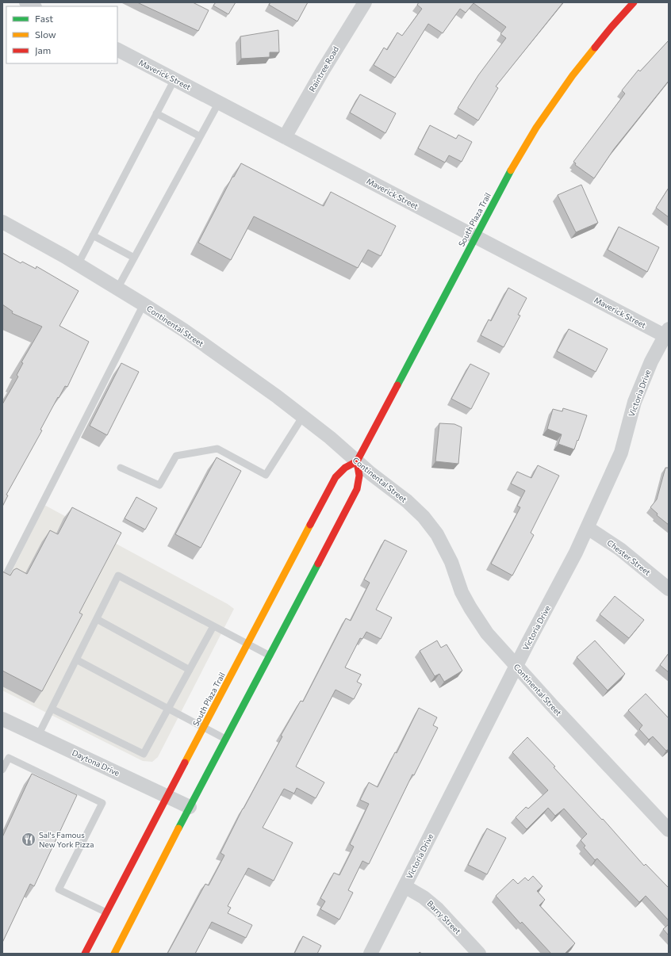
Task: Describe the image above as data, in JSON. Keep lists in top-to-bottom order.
{
  "streets": {
    "main road": ["South Plaza Trail"],
    "street": [
      "Raintree Road",
      "Maverick Street",
      "Continental Street",
      "Victoria Drive",
      "Chester Street",
      "Daytona Drive",
      "Barry Street"
    ]
  },
  "crossings": [
    ["Raintree Road", "Maverick Street"],
    ["Maverick Street", "South Plaza Trail"],
    ["Maverick Street", "Victoria Drive"],
    ["South Plaza Trail", "Continental Street"],
    ["South Plaza Trail", "Daytona Drive"],
    ["Continental Street", "Victoria Drive"],
    ["Victoria Drive", "Chester Street"],
    ["Victoria Drive", "Barry Street"]
  ],
  "places": {
    "restaurant": ["Sal's Famous New York Pizza"]
  },
  "legend": ["Fast", "Slow", "Jam"]
}
